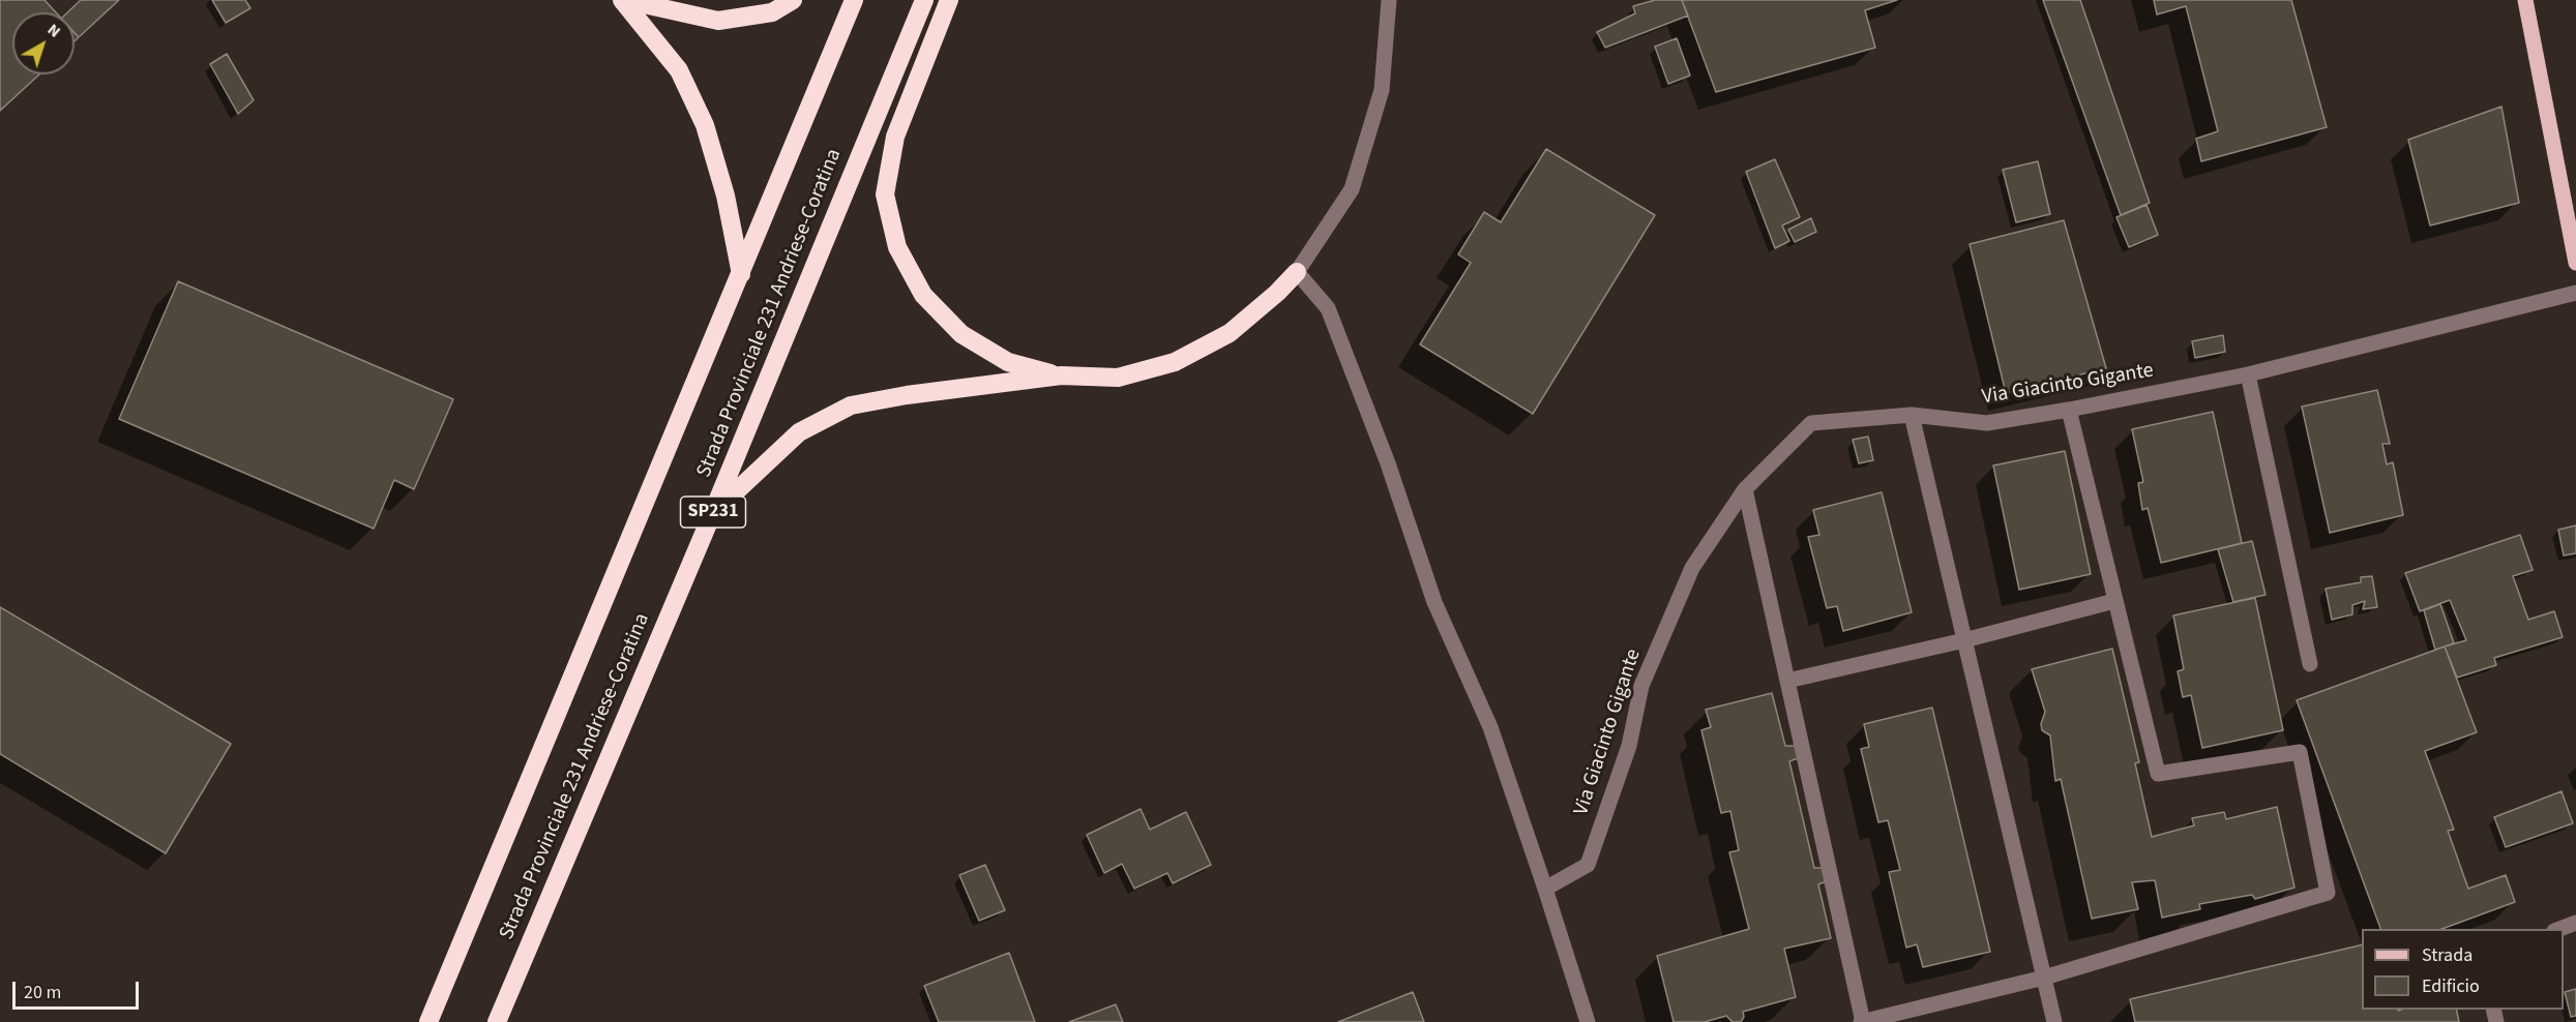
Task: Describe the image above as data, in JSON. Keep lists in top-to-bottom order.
{
  "streets": {
    "highway": ["Strada Provinciale 231 Andriese-Coratina", "SP231"],
    "street": ["Via Giacinto Gigante"]
  },
  "legend": ["Strada", "Edificio"],
  "scale_bar": "20 m",
  "north": "top right"
}
